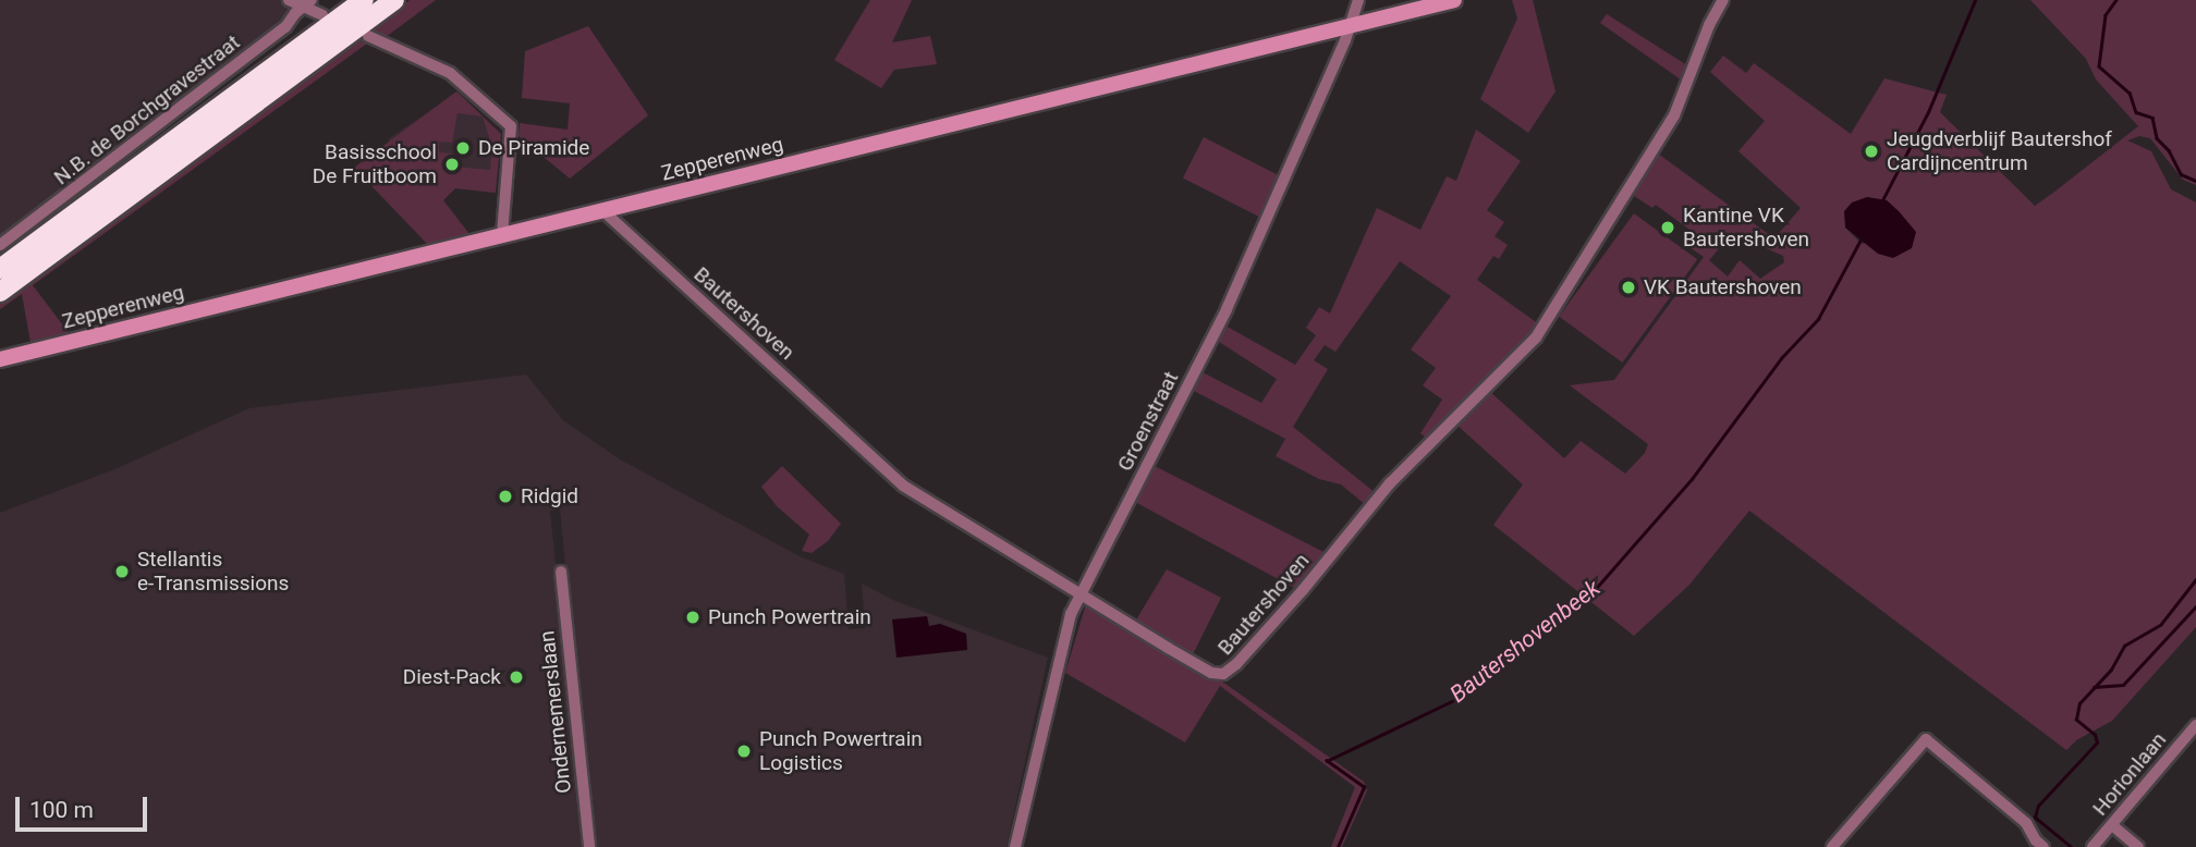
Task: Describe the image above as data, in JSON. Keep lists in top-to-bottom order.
{
  "streets": {
    "street": [
      "N.B. de Borchgravestraat",
      "Zepperenweg",
      "Bautershoven",
      "Groenstraat",
      "Ondernemerslaan",
      "Horionlaan"
    ]
  },
  "crossings": [
    ["Zepperenweg", "Bautershoven"],
    ["Zepperenweg", "Groenstraat"],
    ["Bautershoven", "Groenstraat"]
  ],
  "water": ["Bautershovenbeek"],
  "places": [
    "De Piramide",
    "Jeugdverblijf Bautershof Cardijncentrum",
    "Basisschool De Fruitboom",
    "Kantine VK Bautershoven",
    "VK Bautershoven",
    "Ridgid",
    "Stellantis e-Transmissions",
    "Punch Powertrain",
    "Diest-Pack",
    "Punch Powertrain Logistics"
  ],
  "scale_bar": "100 m"
}
